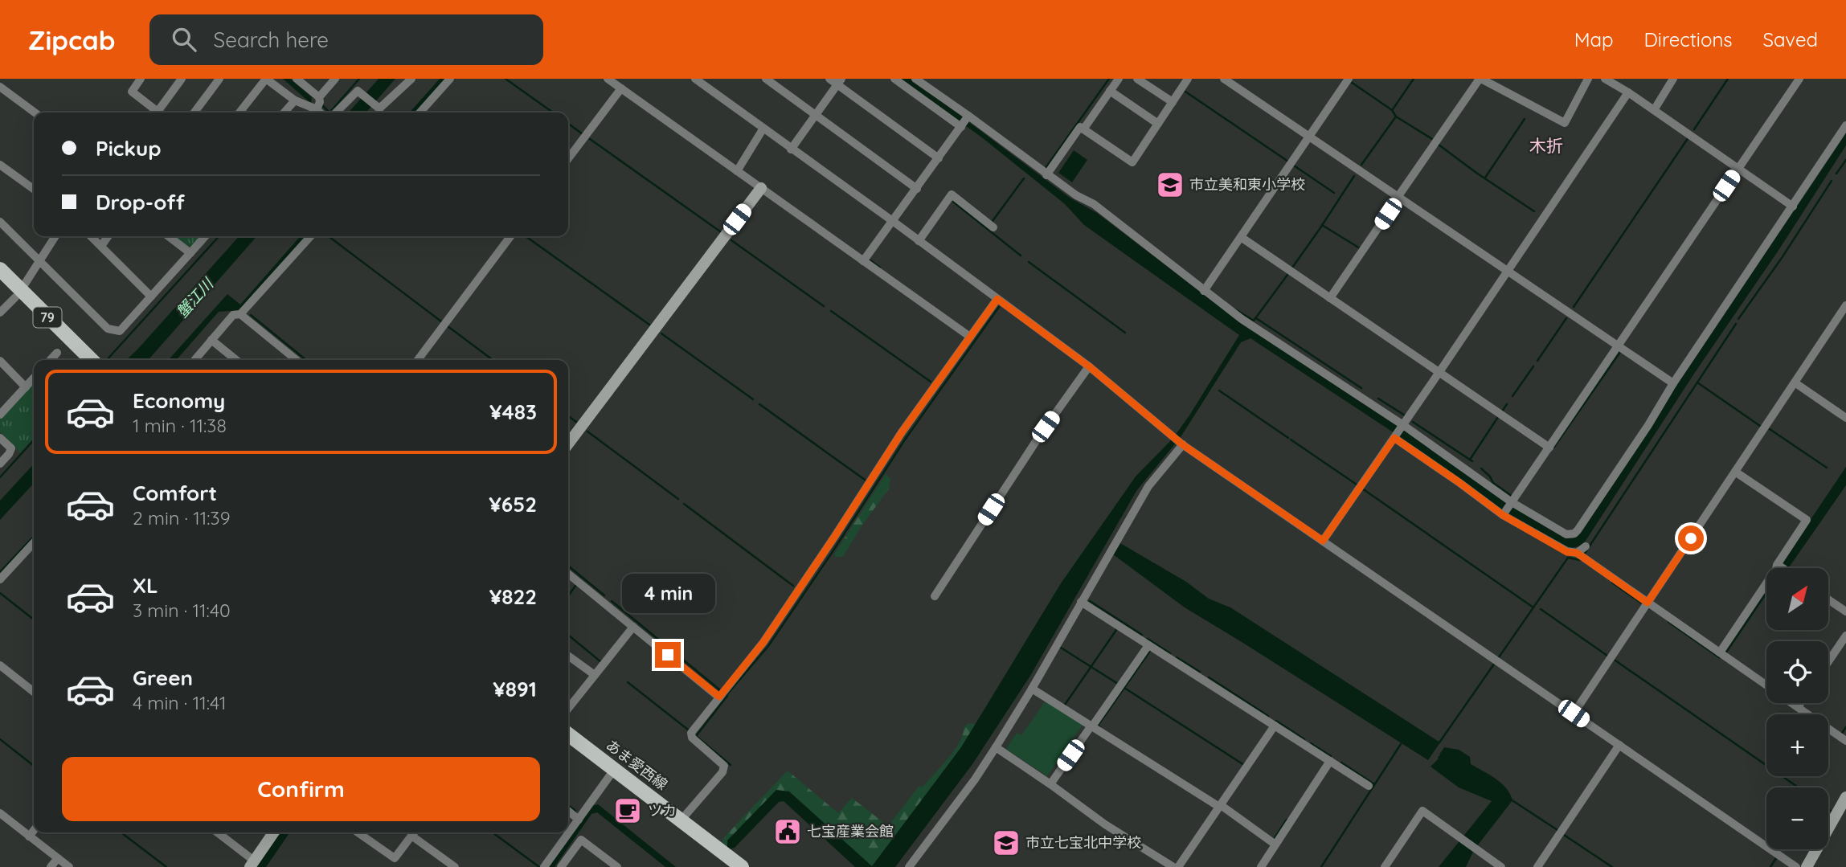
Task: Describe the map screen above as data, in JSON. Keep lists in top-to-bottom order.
{
  "streets": {
    "main road": ["79", "あま愛西線"]
  },
  "districts": ["木折"],
  "water": ["蟹江川"],
  "places": {
    "school or university": ["市立美和東小学校", "市立七宝北中学校"],
    "cafe": ["ツカ"],
    "public building": ["七宝産業会館"]
  },
  "north": "top right",
  "page": {
    "header": "Zipcab",
    "search": "Search here",
    "nav": ["Map", "Directions", "Saved"],
    "banner": ["Pickup", "Drop-off"],
    "list": [
      {
        "name": "Economy",
        "note": "1 min · 11:38",
        "value": "¥483"
      },
      {
        "name": "Comfort",
        "note": "2 min · 11:39",
        "value": "¥652"
      },
      {
        "name": "XL",
        "note": "3 min · 11:40",
        "value": "¥822"
      },
      {
        "name": "Green",
        "note": "4 min · 11:41",
        "value": "¥891"
      }
    ],
    "map_buttons": ["+", "−"],
    "bubble": "4 min",
    "buttons": "Confirm"
  }
}
